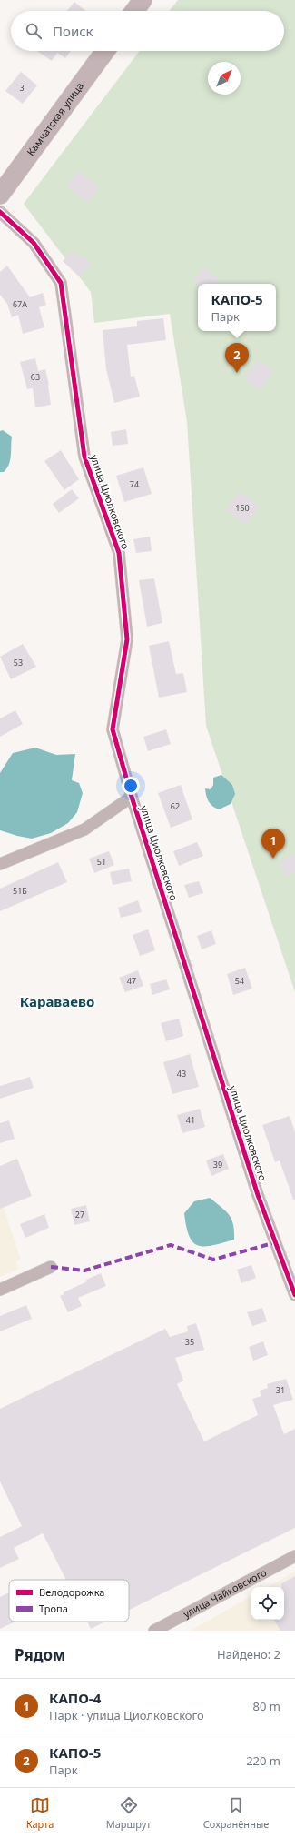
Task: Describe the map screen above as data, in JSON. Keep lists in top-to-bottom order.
{
  "streets": {
    "main road": ["Камчатская улица"],
    "street": ["улица Циолковского", "улица Чайковского"]
  },
  "districts": ["Караваево"],
  "house_numbers": [
    "3",
    "67А",
    "63",
    "74",
    "150",
    "53",
    "62",
    "51",
    "51Б",
    "47",
    "54",
    "43",
    "41",
    "39",
    "27",
    "35",
    "31"
  ],
  "legend": ["Велодорожка", "Тропа"],
  "north": "top right",
  "page": {
    "search": "Поиск",
    "popup": ["КАПО-5", "Парк"],
    "pins": ["2", "1"],
    "heading": ["Рядом", "Найдено: 2"],
    "list": [
      {
        "mark": "1",
        "name": "КАПО-4",
        "note": "Парк · улица Циолковского",
        "value": "80 m"
      },
      {
        "mark": "2",
        "name": "КАПО-5",
        "note": "Парк",
        "value": "220 m"
      }
    ],
    "nav": ["Карта", "Маршрут", "Сохранённые"]
  }
}
